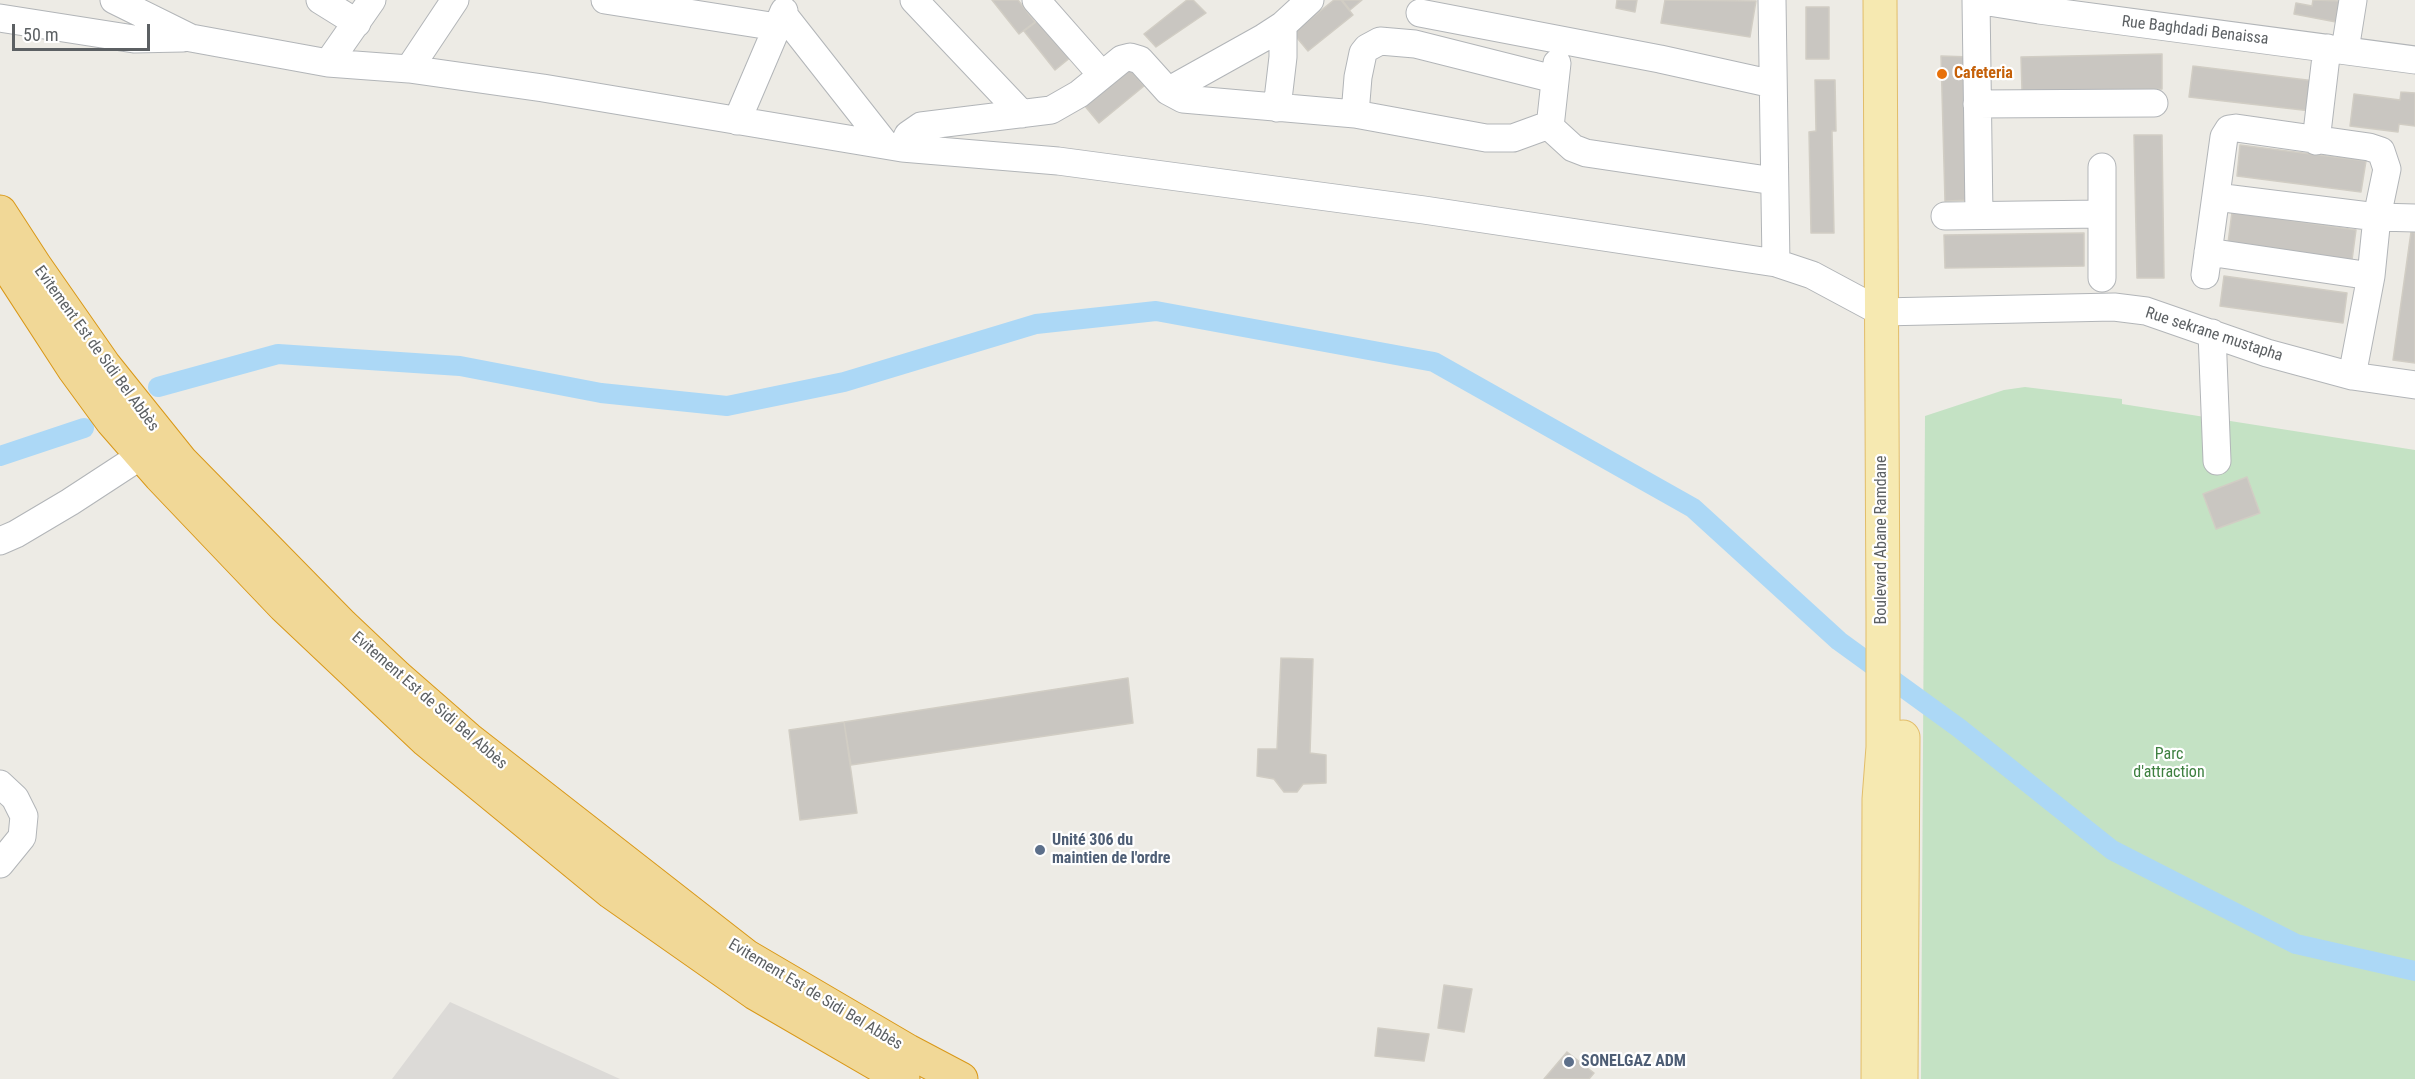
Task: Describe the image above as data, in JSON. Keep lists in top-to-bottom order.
{
  "streets": {
    "highway": ["Evitement Est de Sidi Bel Abbès"],
    "main road": ["Boulevard Abane Ramdane"],
    "street": ["Rue Baghdadi Benaissa", "Rue sekrane mustapha"]
  },
  "crossings": [
    ["Rue sekrane mustapha", "Boulevard Abane Ramdane"]
  ],
  "parks": ["Parc d'attraction"],
  "places": ["Cafeteria", "Unité 306 du maintien de l'ordre", "SONELGAZ ADM"],
  "scale_bar": "50 m"
}
